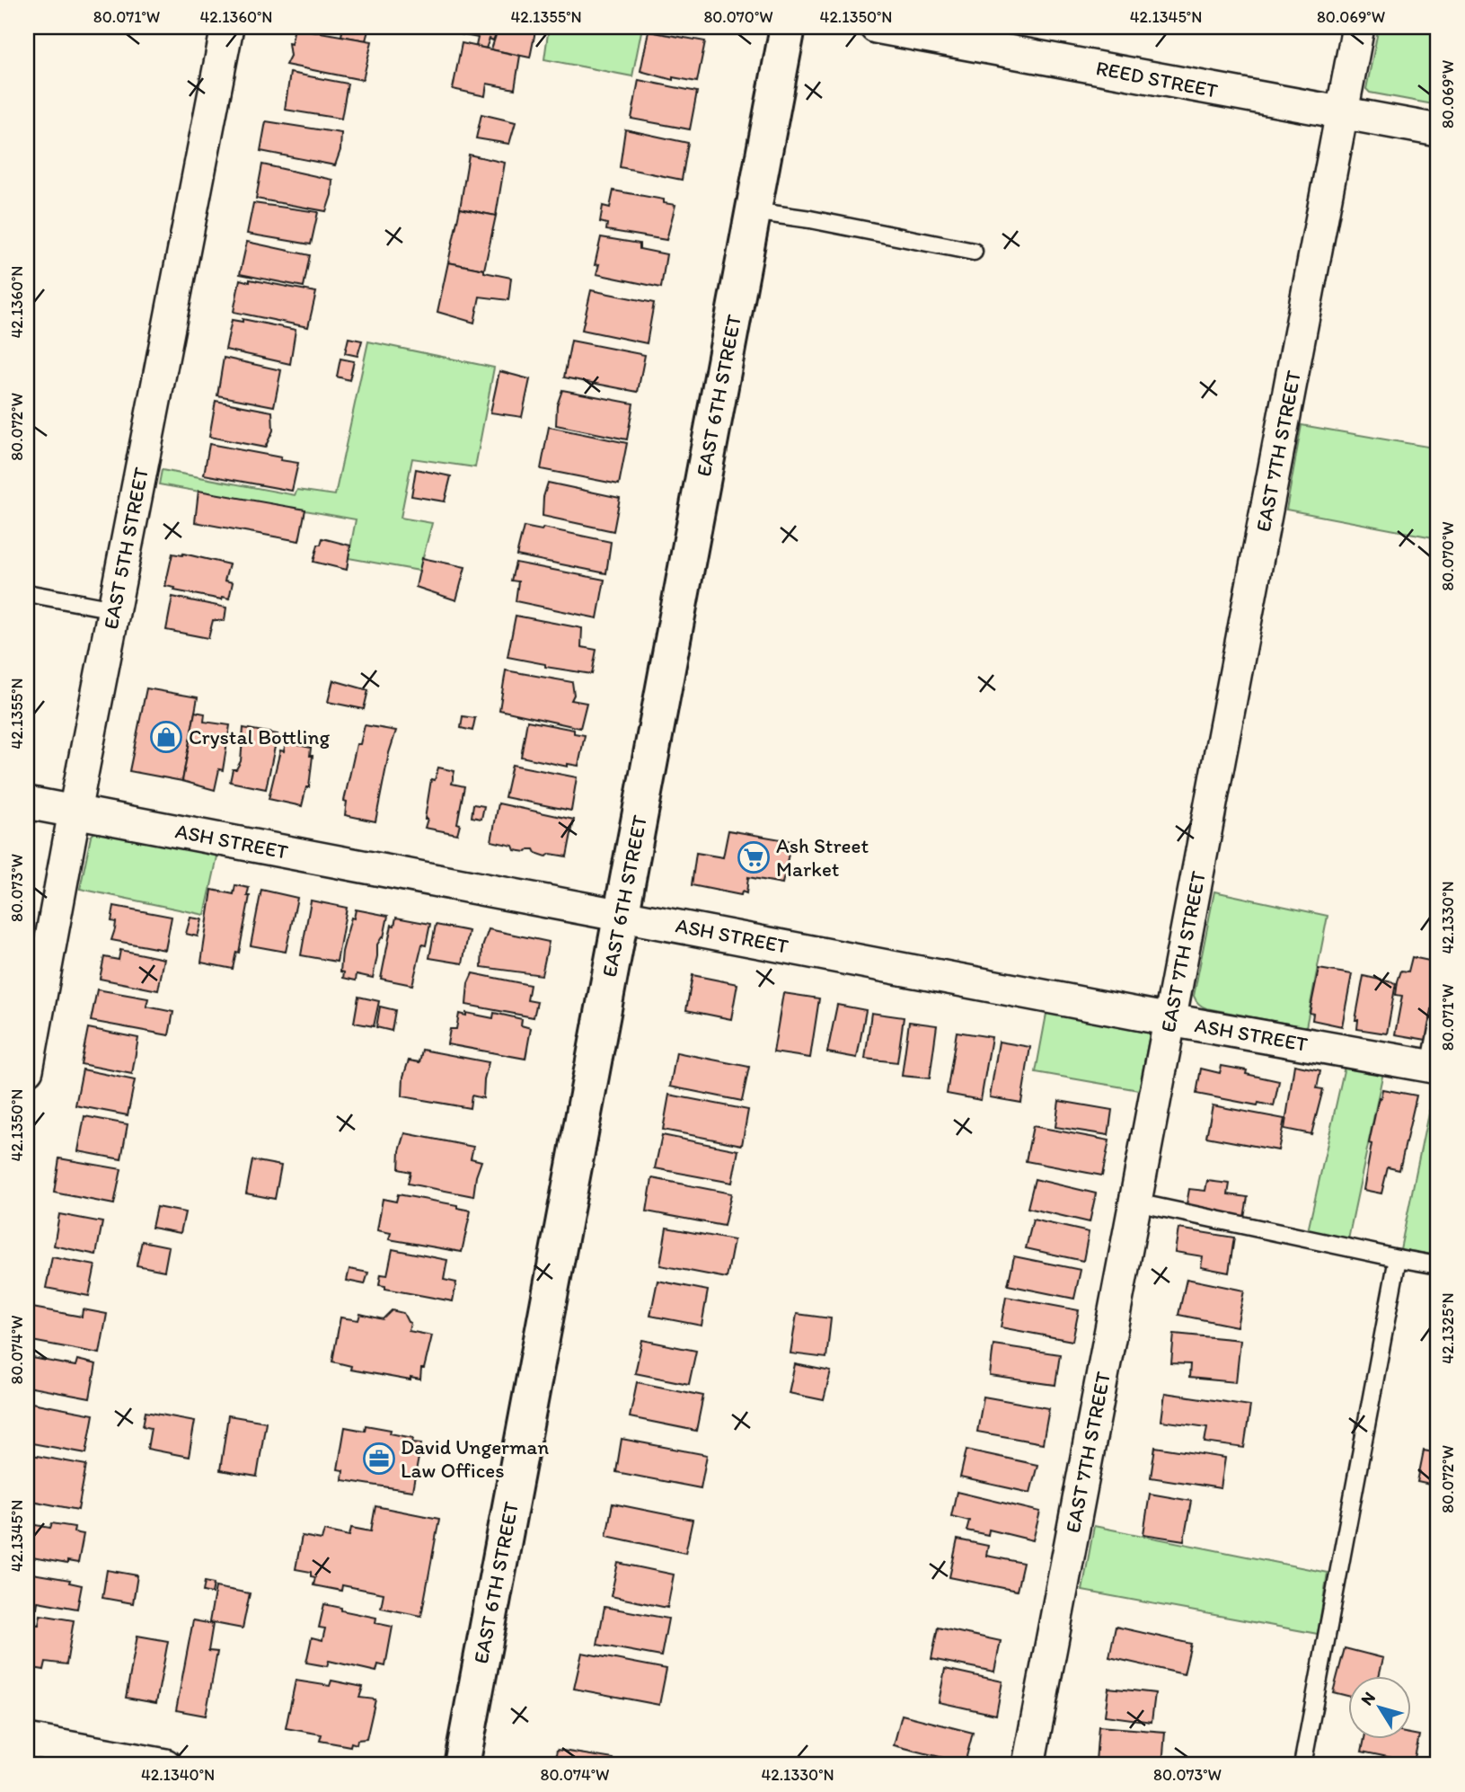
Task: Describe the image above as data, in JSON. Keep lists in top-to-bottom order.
{
  "streets": {
    "main road": ["EAST 6TH STREET"],
    "street": [
      "REED STREET",
      "EAST 7TH STREET",
      "EAST 5TH STREET",
      "ASH STREET"
    ]
  },
  "crossings": [
    ["REED STREET", "EAST 7TH STREET"],
    ["EAST 6TH STREET", "ASH STREET"],
    ["EAST 7TH STREET", "ASH STREET"],
    ["EAST 5TH STREET", "ASH STREET"]
  ],
  "places": {
    "shop": ["Crystal Bottling"],
    "supermarket": ["Ash Street Market"],
    "office": ["David Ungerman Law Offices"]
  },
  "north": "top left",
  "coordinates": [
    "80.071°W",
    "42.1360°N",
    "42.1355°N",
    "80.070°W",
    "42.1350°N",
    "42.1345°N",
    "80.069°W",
    "80.072°W",
    "80.073°W",
    "42.1330°N",
    "42.1325°N",
    "80.074°W",
    "42.1340°N"
  ]
}
